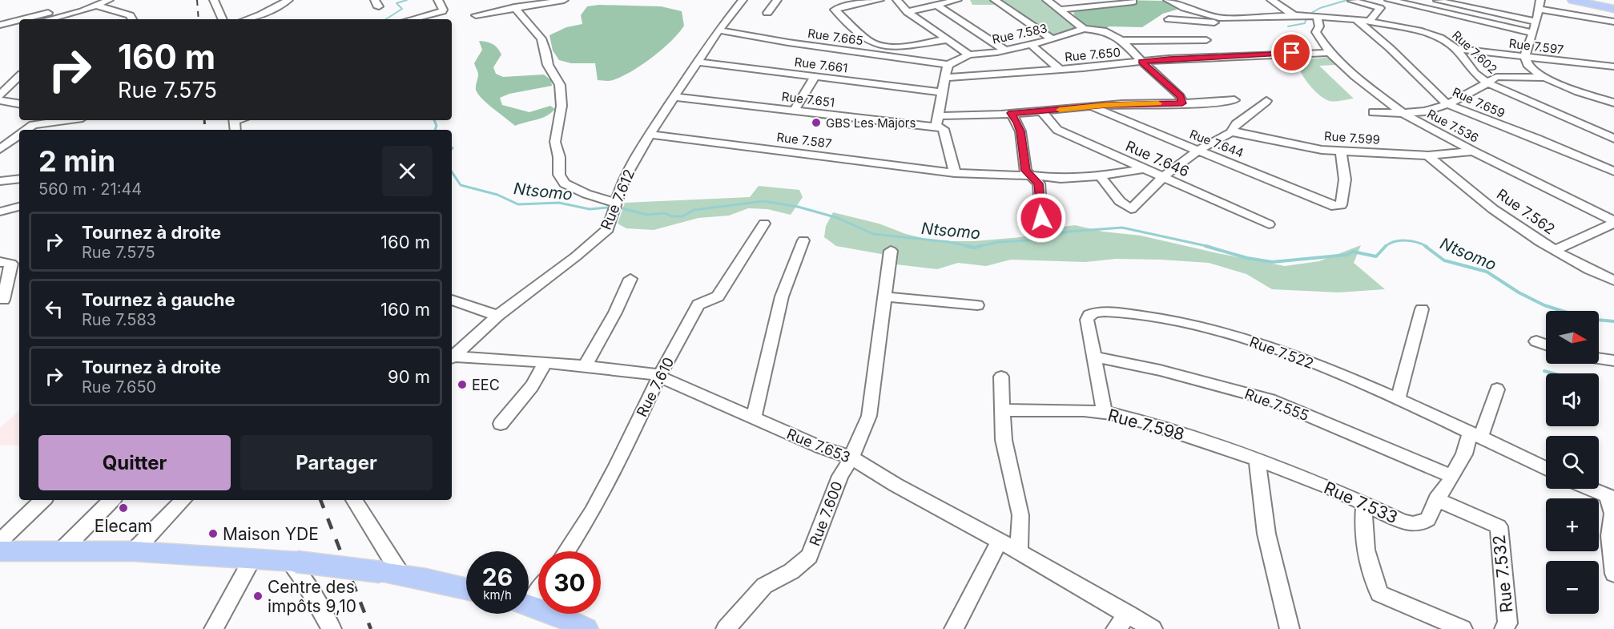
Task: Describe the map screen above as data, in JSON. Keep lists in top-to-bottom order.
{
  "streets": {
    "street": [
      "Rue 7.583",
      "Rue 7.665",
      "Rue 7.597",
      "Rue 7.602",
      "Rue 7.650",
      "Rue 7.661",
      "Rue 7.651",
      "Rue 7.659",
      "Rue 7.536",
      "Rue 7.599",
      "Rue 7.587",
      "Rue 7.644",
      "Rue 7.646",
      "Rue 7.612",
      "Rue 7.562",
      "Rue 7.522",
      "Rue 7.610",
      "Rue 7.555",
      "Rue 7.598",
      "Rue 7.653",
      "Rue 7.533",
      "Rue 7.600",
      "Rue 7.532"
    ]
  },
  "crossings": [
    ["Rue 7.583", "Rue 7.665"],
    ["Rue 7.583", "Rue 7.650"],
    ["Rue 7.665", "Rue 7.612"],
    ["Rue 7.597", "Rue 7.602"],
    ["Rue 7.602", "Rue 7.659"],
    ["Rue 7.602", "Rue 7.536"],
    ["Rue 7.650", "Rue 7.536"],
    ["Rue 7.661", "Rue 7.612"],
    ["Rue 7.651", "Rue 7.612"],
    ["Rue 7.536", "Rue 7.599"],
    ["Rue 7.599", "Rue 7.644"],
    ["Rue 7.599", "Rue 7.562"],
    ["Rue 7.587", "Rue 7.646"],
    ["Rue 7.587", "Rue 7.612"],
    ["Rue 7.522", "Rue 7.555"],
    ["Rue 7.522", "Rue 7.598"],
    ["Rue 7.522", "Rue 7.533"],
    ["Rue 7.610", "Rue 7.653"],
    ["Rue 7.555", "Rue 7.533"],
    ["Rue 7.598", "Rue 7.533"],
    ["Rue 7.653", "Rue 7.600"],
    ["Rue 7.533", "Rue 7.532"]
  ],
  "water": ["Ntsomo"],
  "places": [
    "GBS Les Majors",
    "EEC",
    "Elecam",
    "Maison YDE",
    "Centre des impôts 9,10"
  ],
  "north": "right",
  "page": {
    "turn": ["160 m", "Rue 7.575"],
    "heading": ["2 min", "560 m · 21:44"],
    "list": [
      {
        "name": "Tournez à droite",
        "note": "Rue 7.575",
        "value": "160 m"
      },
      {
        "name": "Tournez à gauche",
        "note": "Rue 7.583",
        "value": "160 m"
      },
      {
        "name": "Tournez à droite",
        "note": "Rue 7.650",
        "value": "90 m"
      }
    ],
    "map_buttons": ["+", "−"],
    "buttons": ["Quitter", "Partager"],
    "speed": "26 km/h",
    "limit": "30"
  }
}
